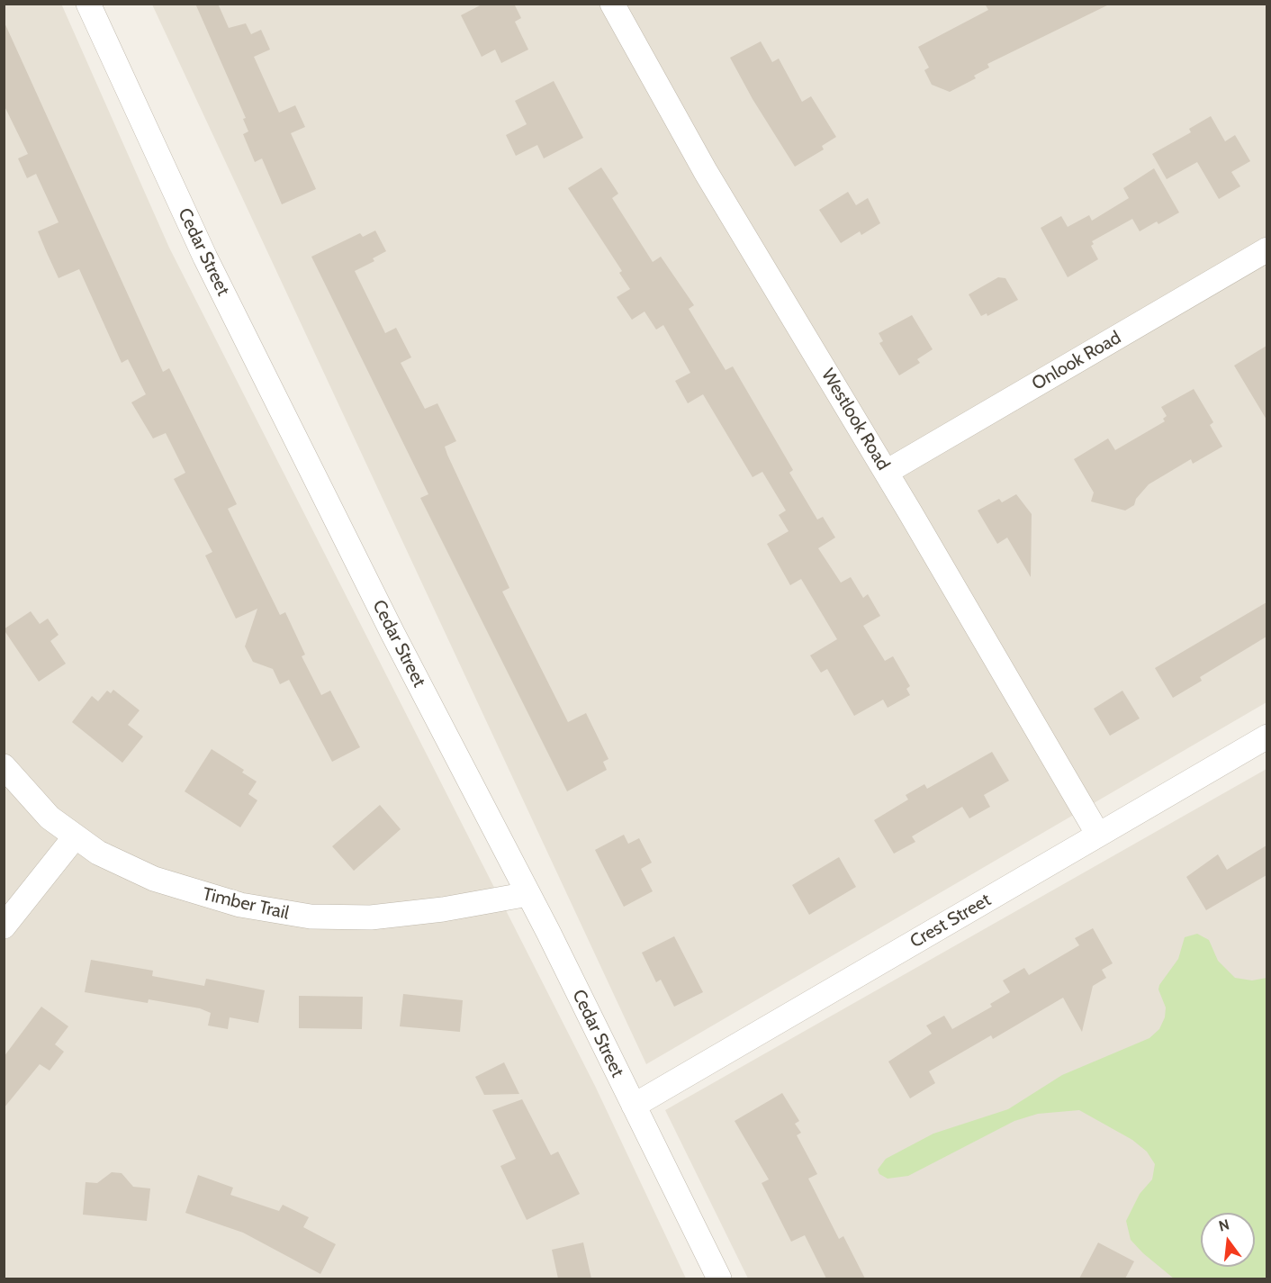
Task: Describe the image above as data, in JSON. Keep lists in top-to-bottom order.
{
  "streets": {
    "street": [
      "Cedar Street",
      "Onlook Road",
      "Westlook Road",
      "Timber Trail",
      "Crest Street"
    ]
  },
  "crossings": [
    ["Cedar Street", "Timber Trail"],
    ["Cedar Street", "Crest Street"],
    ["Onlook Road", "Westlook Road"],
    ["Westlook Road", "Crest Street"]
  ],
  "north": "top"
}
